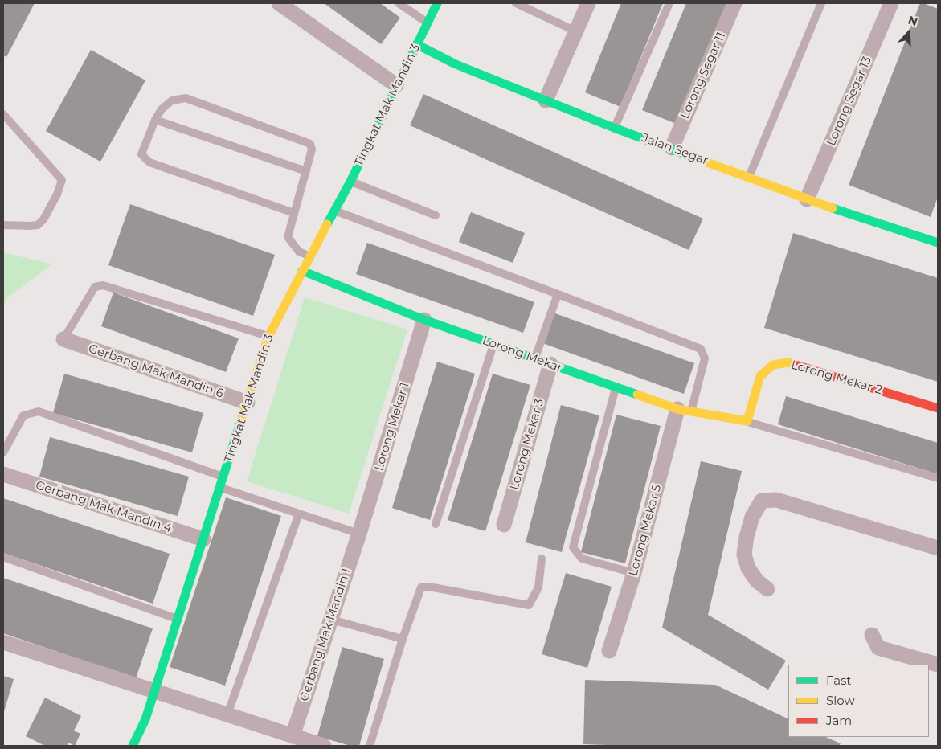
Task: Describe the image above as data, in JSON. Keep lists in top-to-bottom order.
{
  "streets": {
    "street": [
      "Lorong Segar 11",
      "Lorong Segar 13",
      "Tingkat Mak Mandin 3",
      "Jalan Segar",
      "Lorong Mekar",
      "Gerbang Mak Mandin 6",
      "Lorong Mekar 2",
      "Lorong Mekar 1",
      "Lorong Mekar 3",
      "Gerbang Mak Mandin 4",
      "Lorong Mekar 5",
      "Gerbang Mak Mandin 1"
    ]
  },
  "crossings": [
    ["Lorong Segar 11", "Jalan Segar"],
    ["Lorong Segar 13", "Jalan Segar"],
    ["Tingkat Mak Mandin 3", "Jalan Segar"],
    ["Tingkat Mak Mandin 3", "Lorong Mekar"],
    ["Tingkat Mak Mandin 3", "Gerbang Mak Mandin 6"],
    ["Tingkat Mak Mandin 3", "Gerbang Mak Mandin 4"],
    ["Lorong Mekar", "Lorong Mekar 2"],
    ["Lorong Mekar", "Lorong Mekar 1"],
    ["Lorong Mekar", "Lorong Mekar 3"],
    ["Lorong Mekar", "Lorong Mekar 5"],
    ["Lorong Mekar 1", "Gerbang Mak Mandin 1"]
  ],
  "legend": ["Fast", "Slow", "Jam"],
  "north": "top"
}
